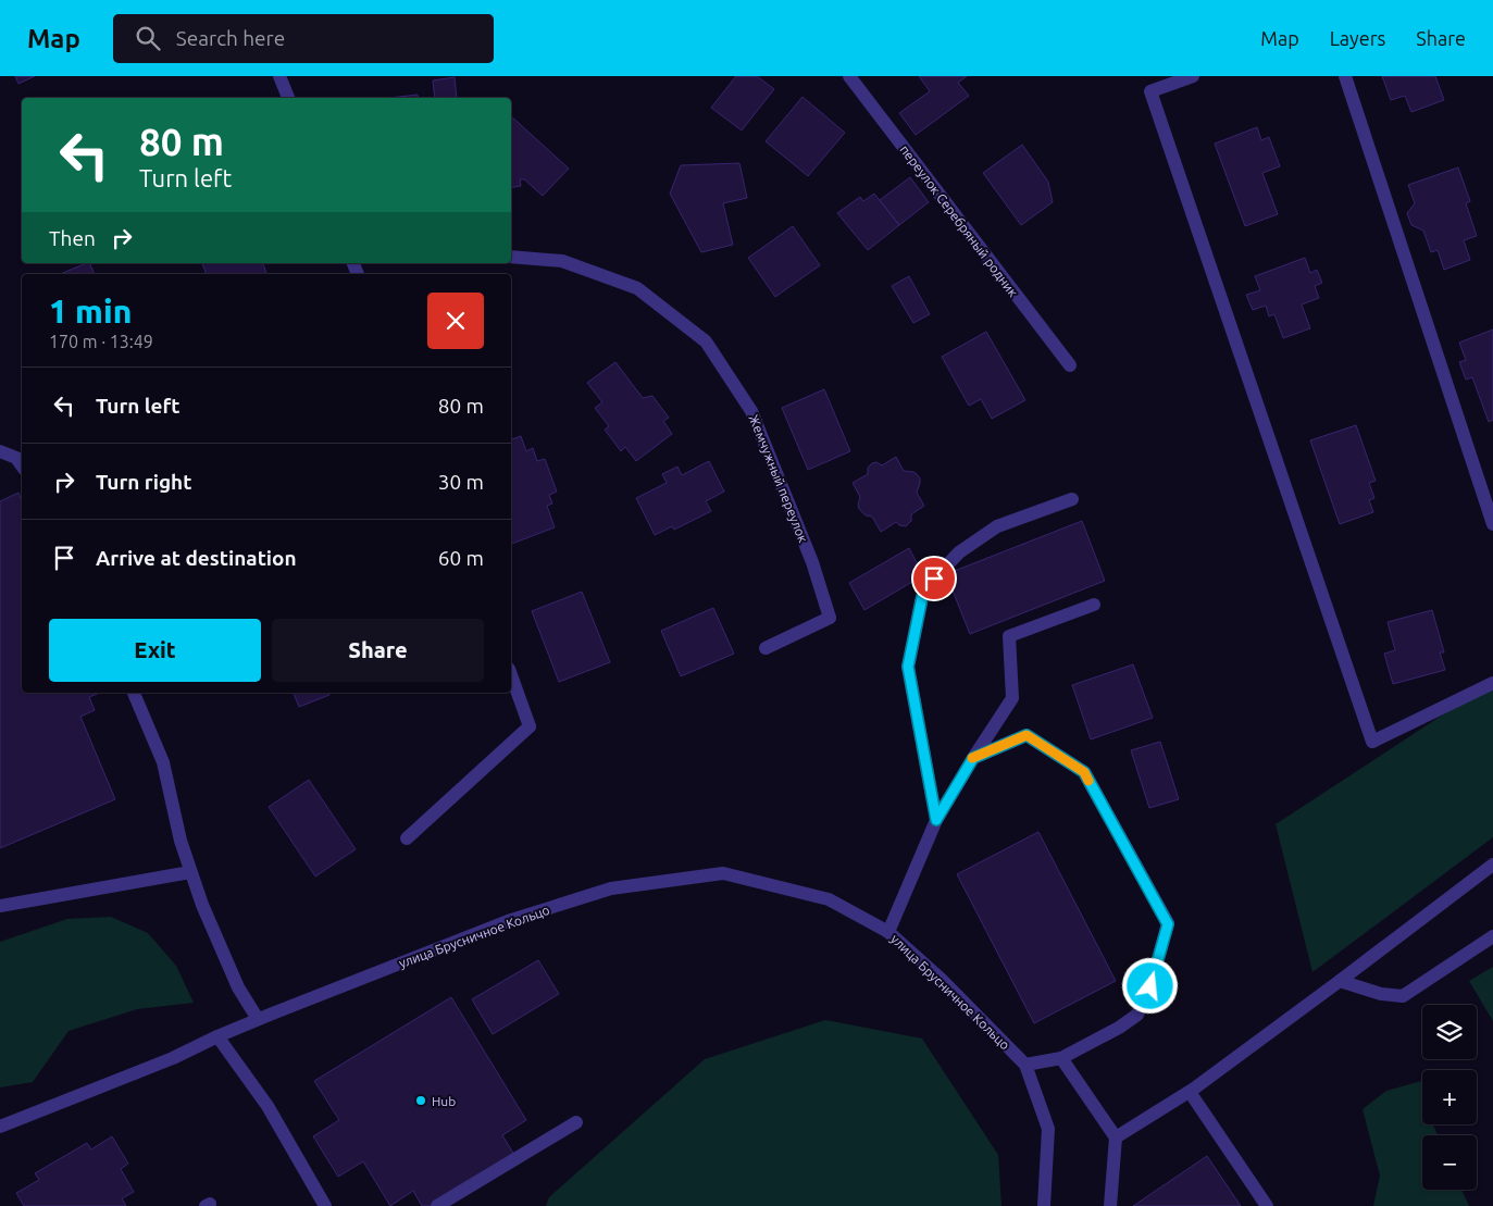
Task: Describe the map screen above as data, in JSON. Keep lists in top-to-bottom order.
{
  "streets": {
    "street": ["переулок Серебряный родник", "Жемчужный переулок", "улица Брусничное Кольцо"]
  },
  "places": ["Hub"],
  "page": {
    "header": "Map",
    "search": "Search here",
    "nav": ["Map", "Layers", "Share"],
    "turn": ["80 m", "Turn left"],
    "then": "Then",
    "heading": ["1 min", "170 m · 13:49"],
    "list": [
      {
        "name": "Turn left",
        "value": "80 m"
      },
      {
        "name": "Turn right",
        "value": "30 m"
      },
      {
        "name": "Arrive at destination",
        "value": "60 m"
      }
    ],
    "buttons": ["Exit", "Share"],
    "map_buttons": ["+", "−"]
  }
}
